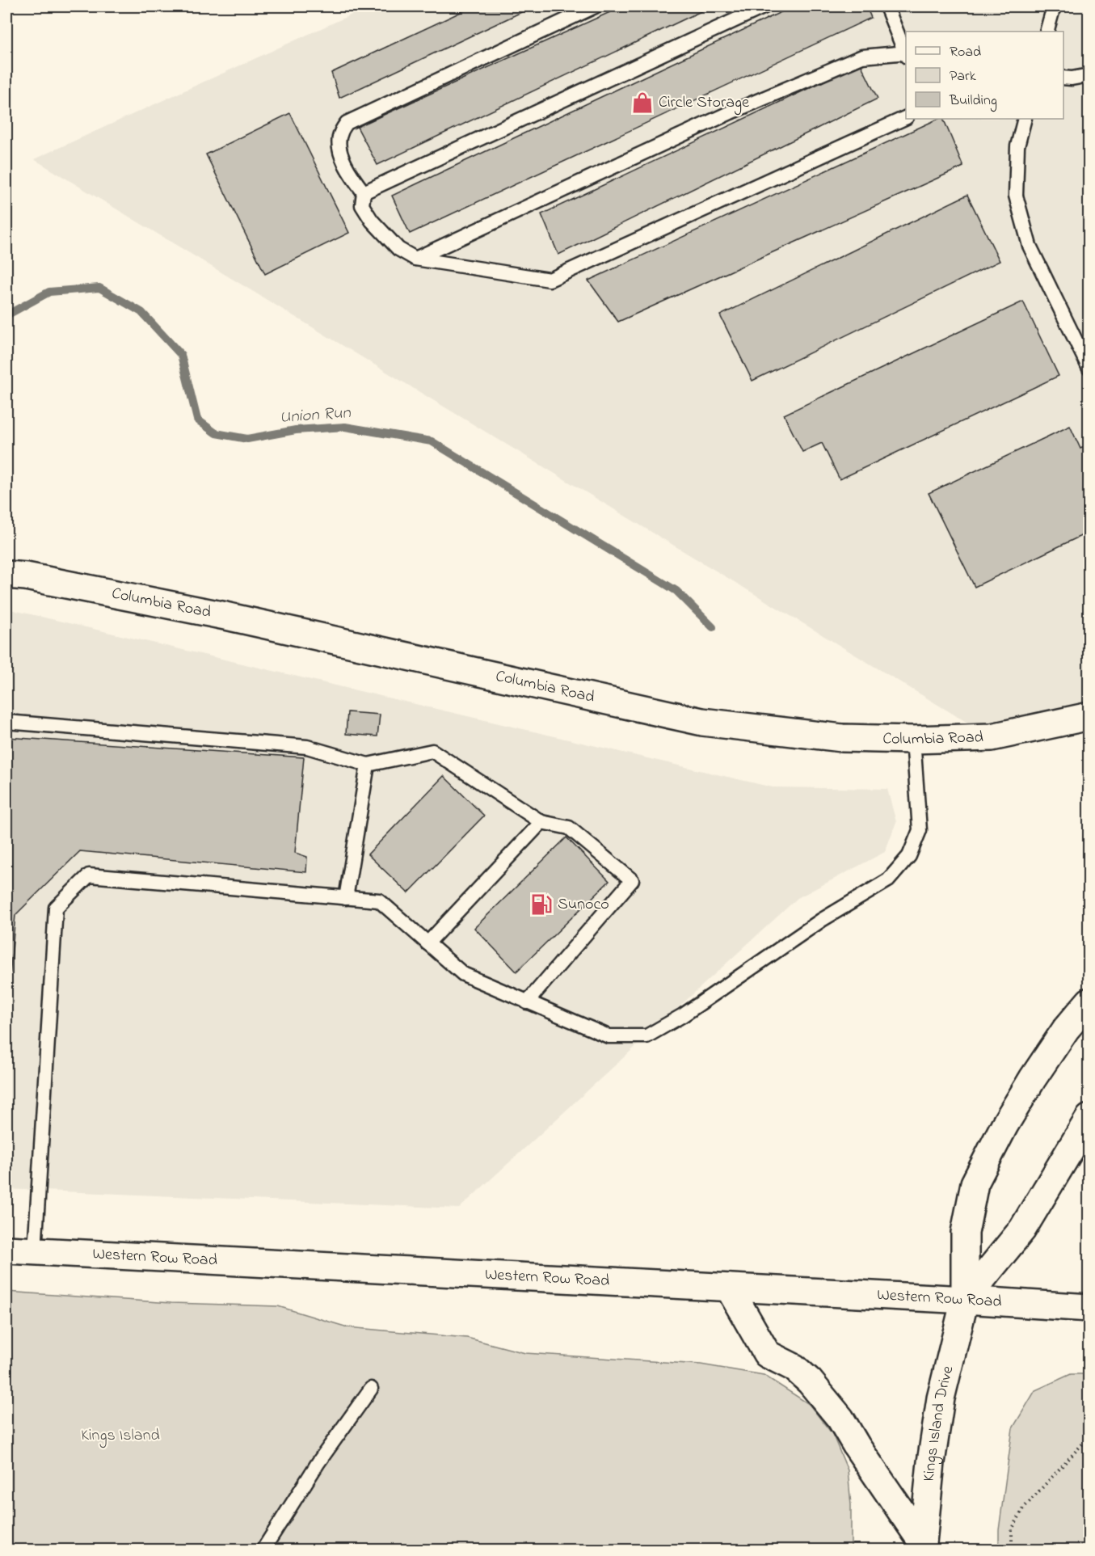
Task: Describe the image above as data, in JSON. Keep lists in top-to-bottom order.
{
  "streets": {
    "main road": ["Columbia Road", "Western Row Road", "Kings Island Drive"]
  },
  "crossings": [
    ["Western Row Road", "Kings Island Drive"]
  ],
  "water": ["Union Run"],
  "parks": ["Kings Island"],
  "places": {
    "shop": ["Circle Storage"],
    "fuel station": ["Sunoco"]
  },
  "legend": ["Road", "Park", "Building"]
}
